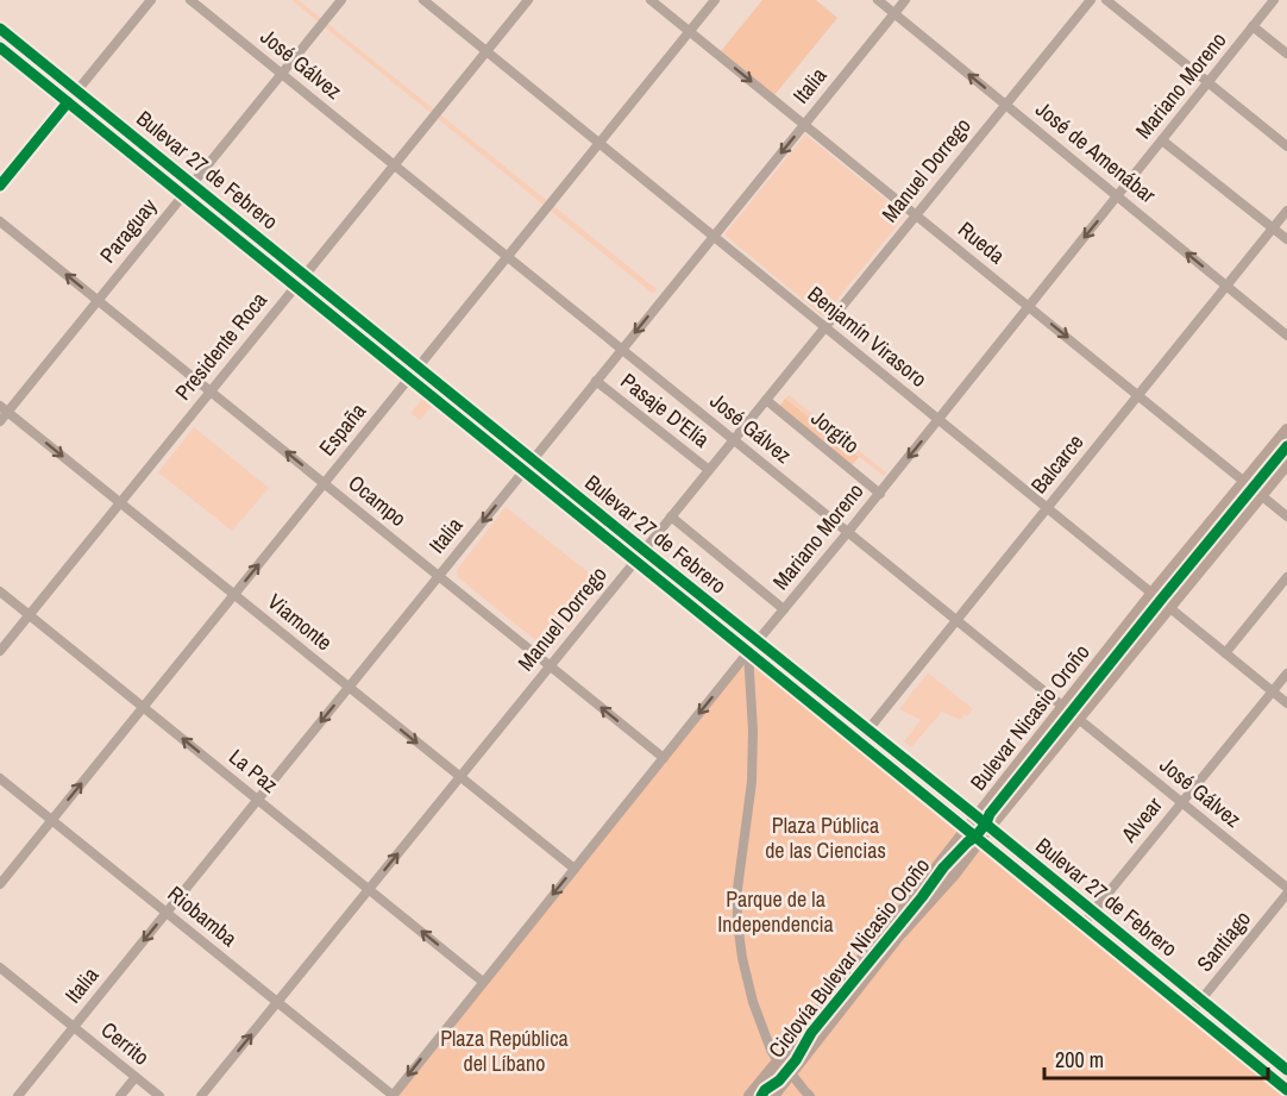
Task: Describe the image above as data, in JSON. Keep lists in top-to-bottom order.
{
  "streets": {
    "main road": ["Bulevar 27 de Febrero", "Bulevar Nicasio Oroño"],
    "street": [
      "José Gálvez",
      "Italia",
      "Mariano Moreno",
      "José de Amenábar",
      "Manuel Dorrego",
      "Paraguay",
      "Rueda",
      "Benjamín Virasoro",
      "Presidente Roca",
      "Pasaje D'Elía",
      "España",
      "Jorgito",
      "Balcarce",
      "Ocampo",
      "Viamonte",
      "La Paz",
      "Alvear",
      "Riobamba",
      "Santiago",
      "Cerrito"
    ],
    "cycle path": ["Ciclovía Bulevar Nicasio Oroño"]
  },
  "crossings": [
    ["José Gálvez", "Italia"],
    ["José Gálvez", "Mariano Moreno"],
    ["José Gálvez", "Manuel Dorrego"],
    ["José Gálvez", "Paraguay"],
    ["José Gálvez", "Presidente Roca"],
    ["José Gálvez", "España"],
    ["José Gálvez", "Balcarce"],
    ["José Gálvez", "Bulevar Nicasio Oroño"],
    ["José Gálvez", "Alvear"],
    ["Italia", "José de Amenábar"],
    ["Italia", "Bulevar 27 de Febrero"],
    ["Italia", "Rueda"],
    ["Italia", "Benjamín Virasoro"],
    ["Italia", "Pasaje D'Elía"],
    ["Italia", "Ocampo"],
    ["Italia", "Viamonte"],
    ["Italia", "La Paz"],
    ["Italia", "Riobamba"],
    ["Italia", "Cerrito"],
    ["Mariano Moreno", "José de Amenábar"],
    ["Mariano Moreno", "Bulevar 27 de Febrero"],
    ["Mariano Moreno", "Rueda"],
    ["Mariano Moreno", "Benjamín Virasoro"],
    ["Mariano Moreno", "Jorgito"],
    ["Mariano Moreno", "Ocampo"],
    ["Mariano Moreno", "Viamonte"],
    ["Mariano Moreno", "La Paz"],
    ["Mariano Moreno", "Riobamba"],
    ["José de Amenábar", "Manuel Dorrego"],
    ["José de Amenábar", "Balcarce"],
    ["Bulevar 27 de Febrero", "Manuel Dorrego"],
    ["Bulevar 27 de Febrero", "Paraguay"],
    ["Bulevar 27 de Febrero", "Presidente Roca"],
    ["Bulevar 27 de Febrero", "España"],
    ["Bulevar 27 de Febrero", "Balcarce"],
    ["Bulevar 27 de Febrero", "Bulevar Nicasio Oroño"],
    ["Bulevar 27 de Febrero", "Alvear"],
    ["Bulevar 27 de Febrero", "Santiago"],
    ["Manuel Dorrego", "Rueda"],
    ["Manuel Dorrego", "Benjamín Virasoro"],
    ["Manuel Dorrego", "Pasaje D'Elía"],
    ["Manuel Dorrego", "Jorgito"],
    ["Manuel Dorrego", "Ocampo"],
    ["Manuel Dorrego", "Viamonte"],
    ["Manuel Dorrego", "La Paz"],
    ["Manuel Dorrego", "Riobamba"],
    ["Paraguay", "Ocampo"],
    ["Paraguay", "Viamonte"],
    ["Rueda", "España"],
    ["Rueda", "Balcarce"],
    ["Rueda", "Bulevar Nicasio Oroño"],
    ["Benjamín Virasoro", "Presidente Roca"],
    ["Benjamín Virasoro", "España"],
    ["Benjamín Virasoro", "Balcarce"],
    ["Benjamín Virasoro", "Bulevar Nicasio Oroño"],
    ["Benjamín Virasoro", "Alvear"],
    ["Presidente Roca", "Ocampo"],
    ["Presidente Roca", "Viamonte"],
    ["Presidente Roca", "La Paz"],
    ["España", "Ocampo"],
    ["España", "Viamonte"],
    ["España", "La Paz"],
    ["España", "Riobamba"]
  ],
  "one_way": [
    "Italia",
    "Mariano Moreno",
    "Rueda",
    "Ocampo",
    "Viamonte",
    "La Paz"
  ],
  "parks": ["Plaza Pública de las Ciencias", "Parque de la Independencia", "Plaza República del Líbano"],
  "scale_bar": "200 m"
}
